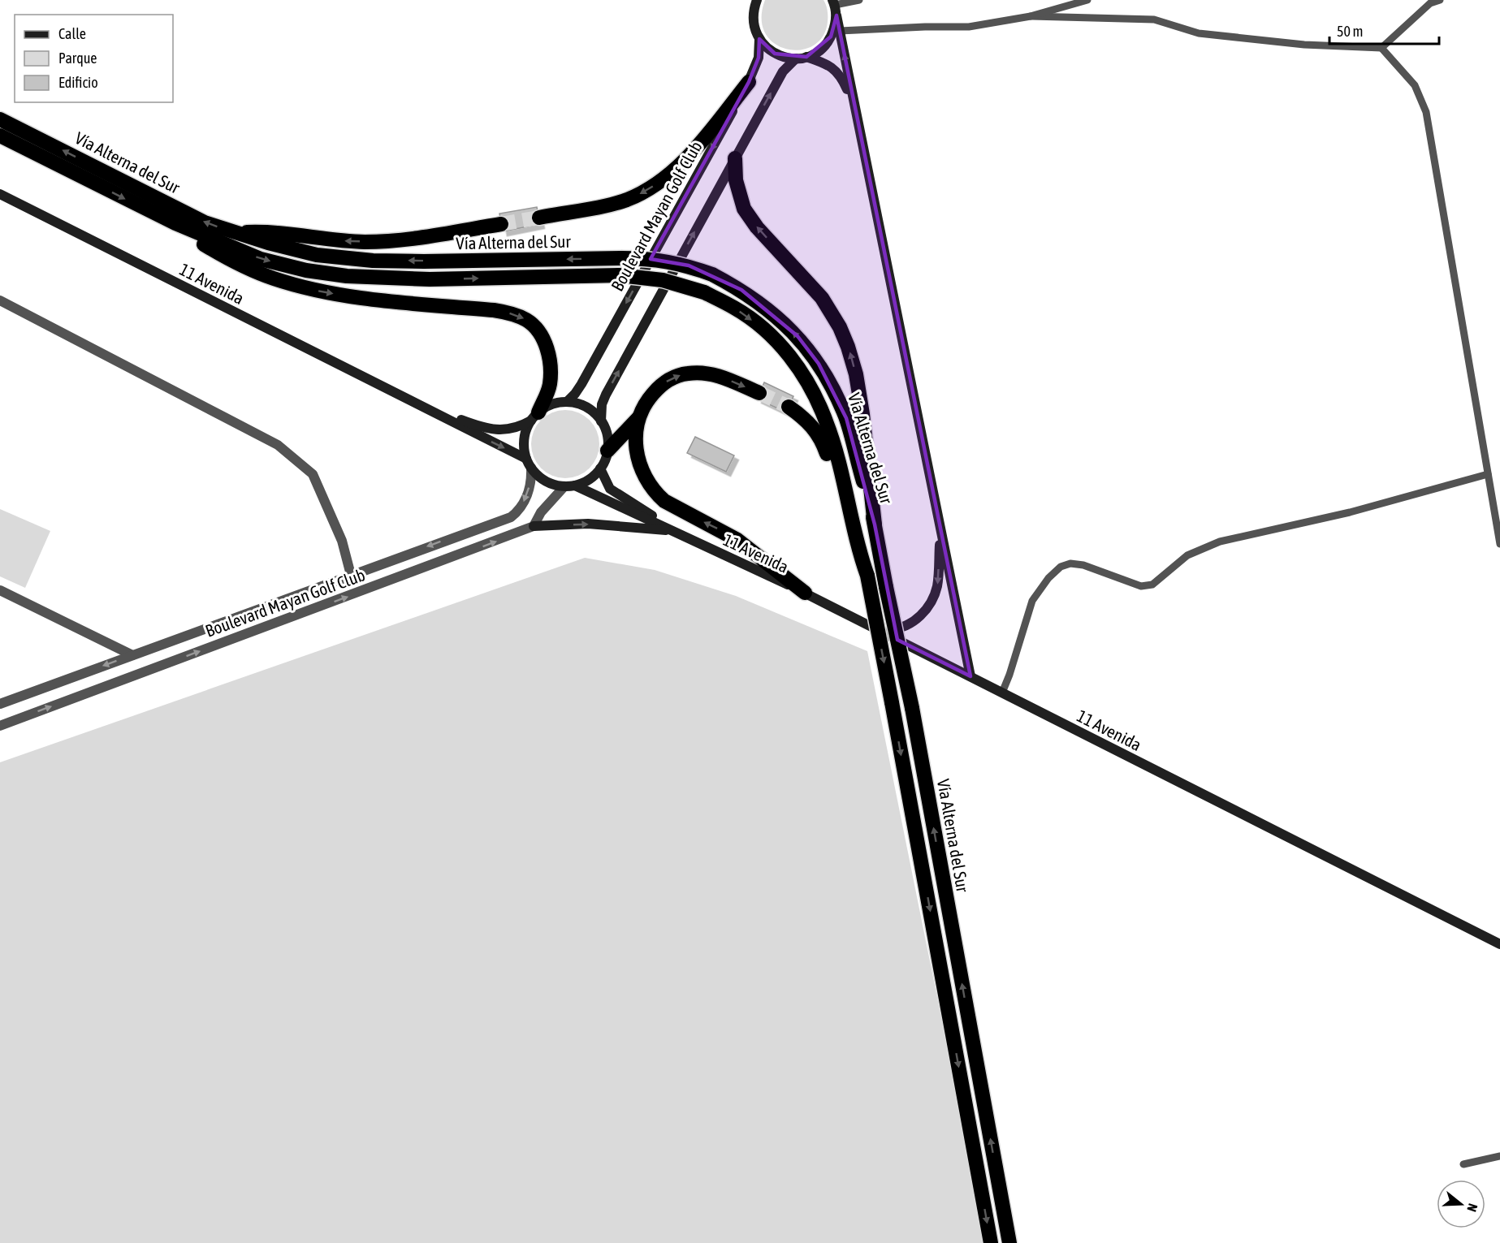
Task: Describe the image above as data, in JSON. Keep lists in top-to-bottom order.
{
  "streets": {
    "highway": ["Vía Alterna del Sur"],
    "main road": ["Boulevard Mayan Golf Club", "11 Avenida"]
  },
  "crossings": [
    ["Boulevard Mayan Golf Club", "11 Avenida"]
  ],
  "legend": ["Calle", "Parque", "Edificio"],
  "scale_bar": "50 m",
  "north": "right"
}
